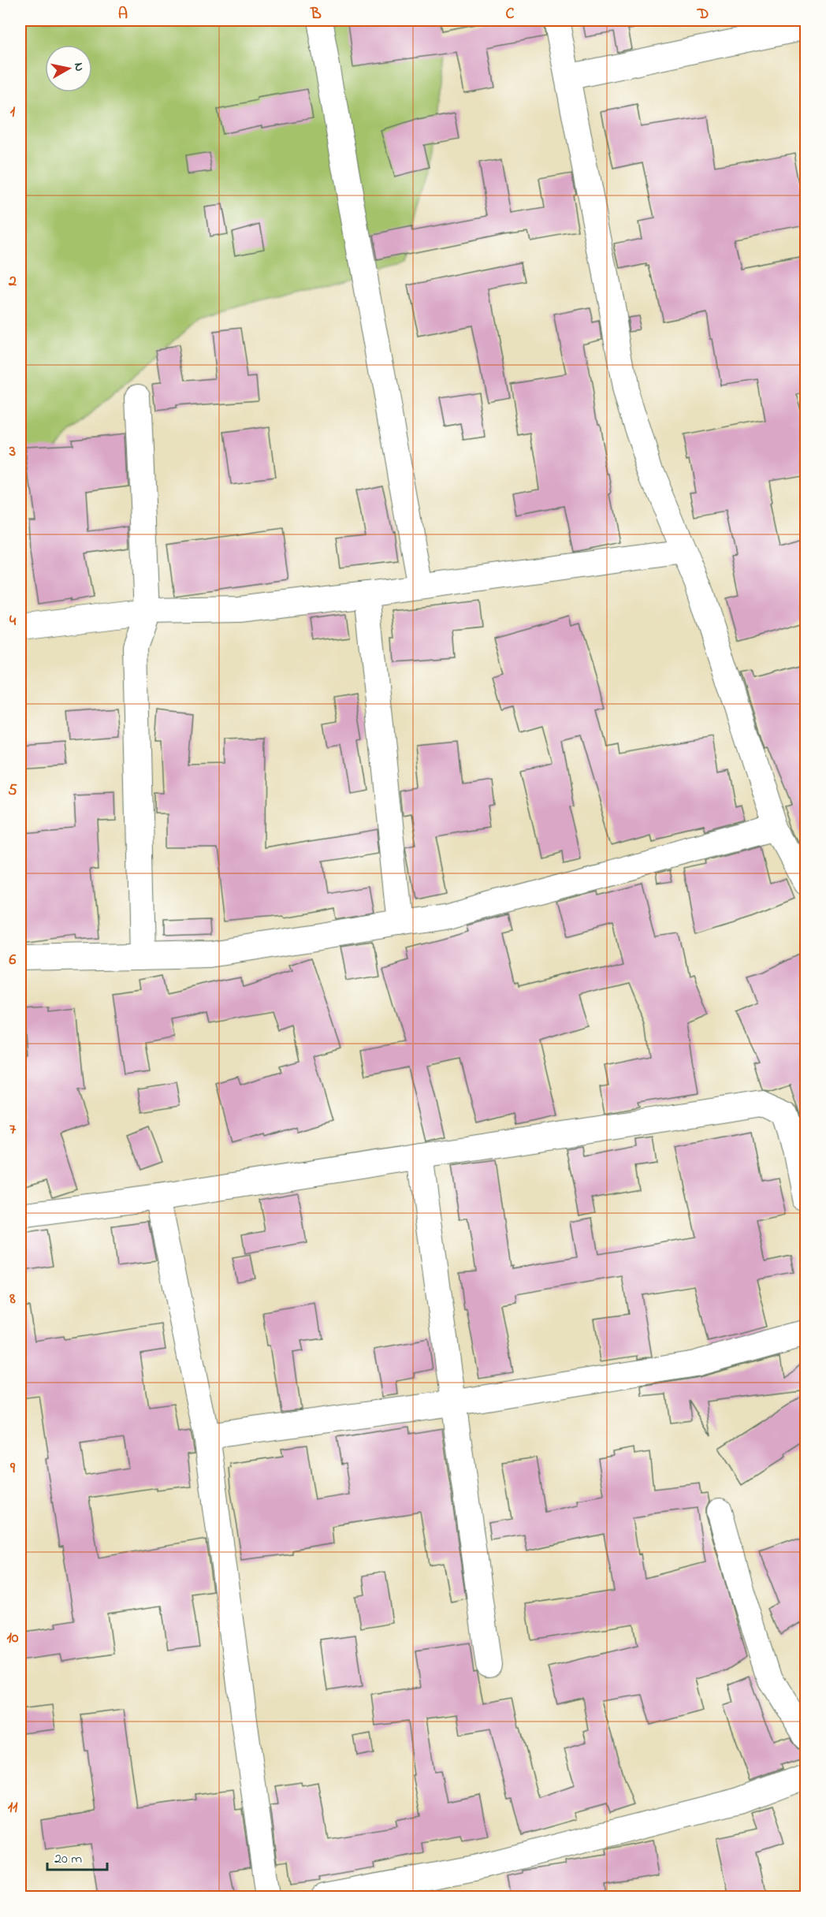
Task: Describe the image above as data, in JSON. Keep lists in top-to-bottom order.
{
  "scale_bar": "20 m",
  "north": "right",
  "grid": {
    "columns": [
      "A",
      "B",
      "C",
      "D"
    ],
    "rows": [
      "1",
      "2",
      "3",
      "4",
      "5",
      "6",
      "7",
      "8",
      "9",
      "10",
      "11"
    ]
  }
}
